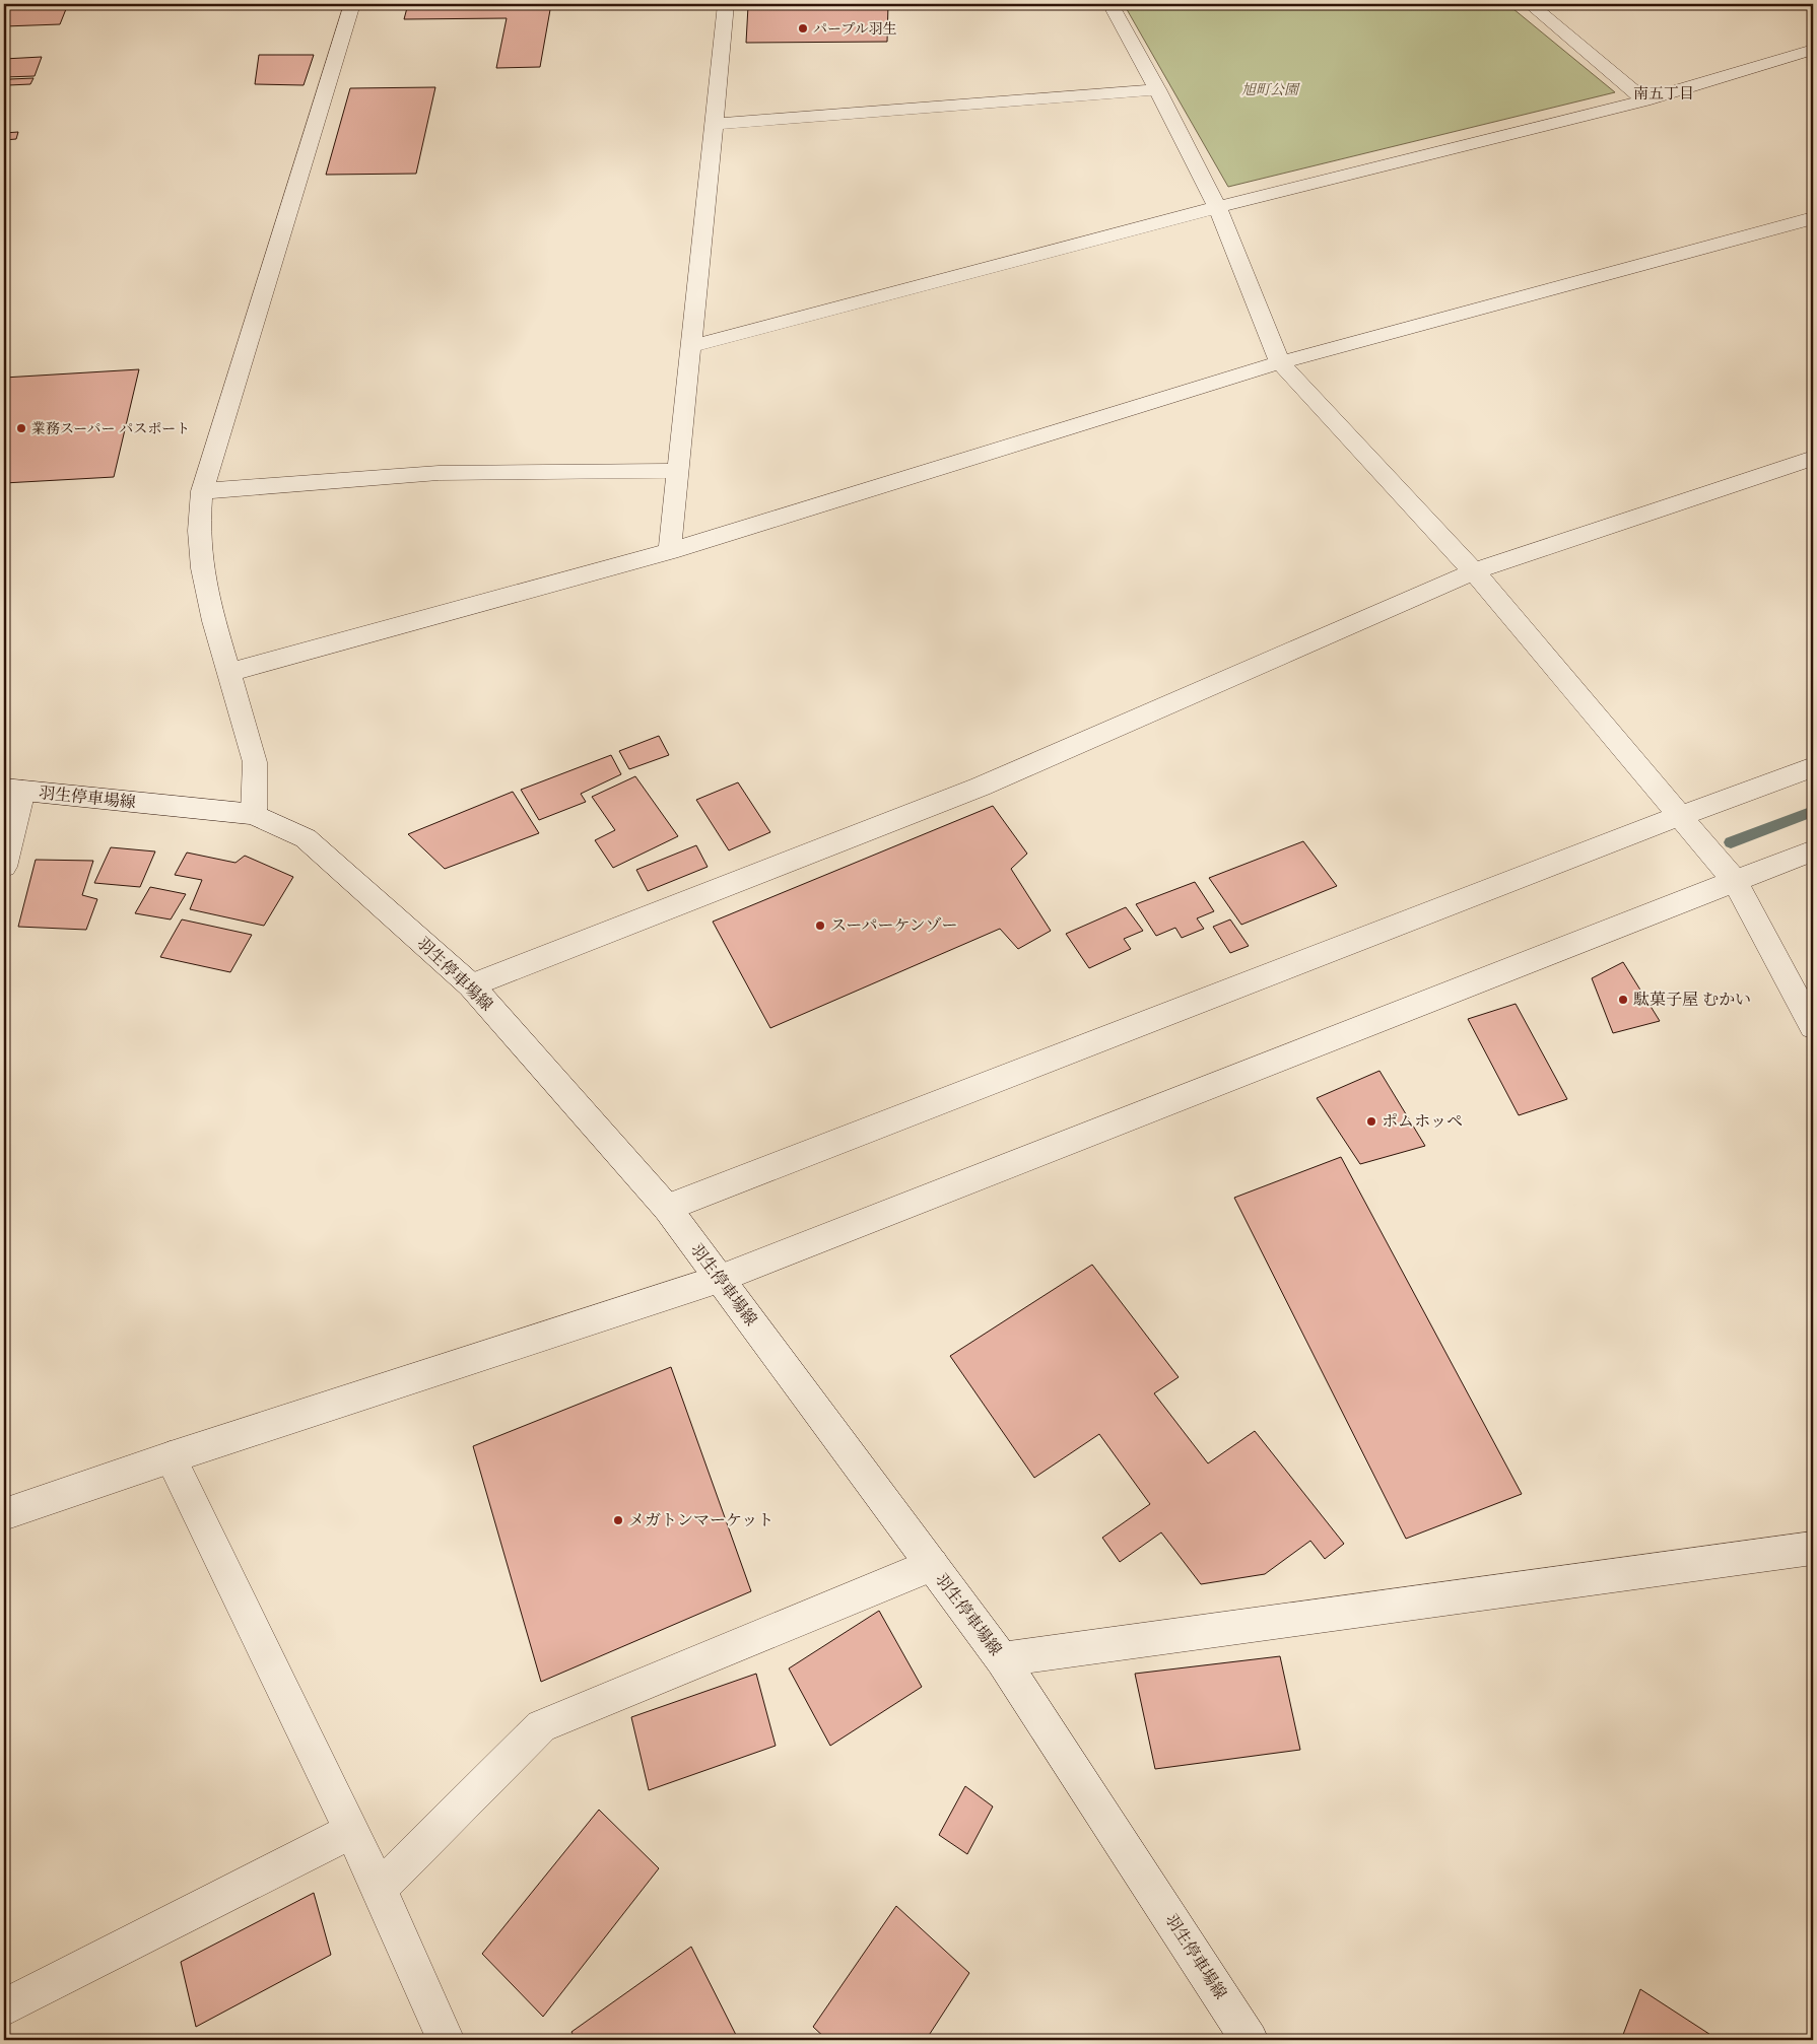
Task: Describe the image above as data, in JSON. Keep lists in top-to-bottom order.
{
  "streets": {
    "street": ["羽生停車場線"]
  },
  "districts": ["南五丁目"],
  "parks": ["旭町公園"],
  "places": [
    "パープル羽生",
    "業務スーパー パスポート",
    "スーパーケンゾー",
    "駄菓子屋 むかい",
    "ポムホッペ",
    "メガトンマーケット"
  ]
}
